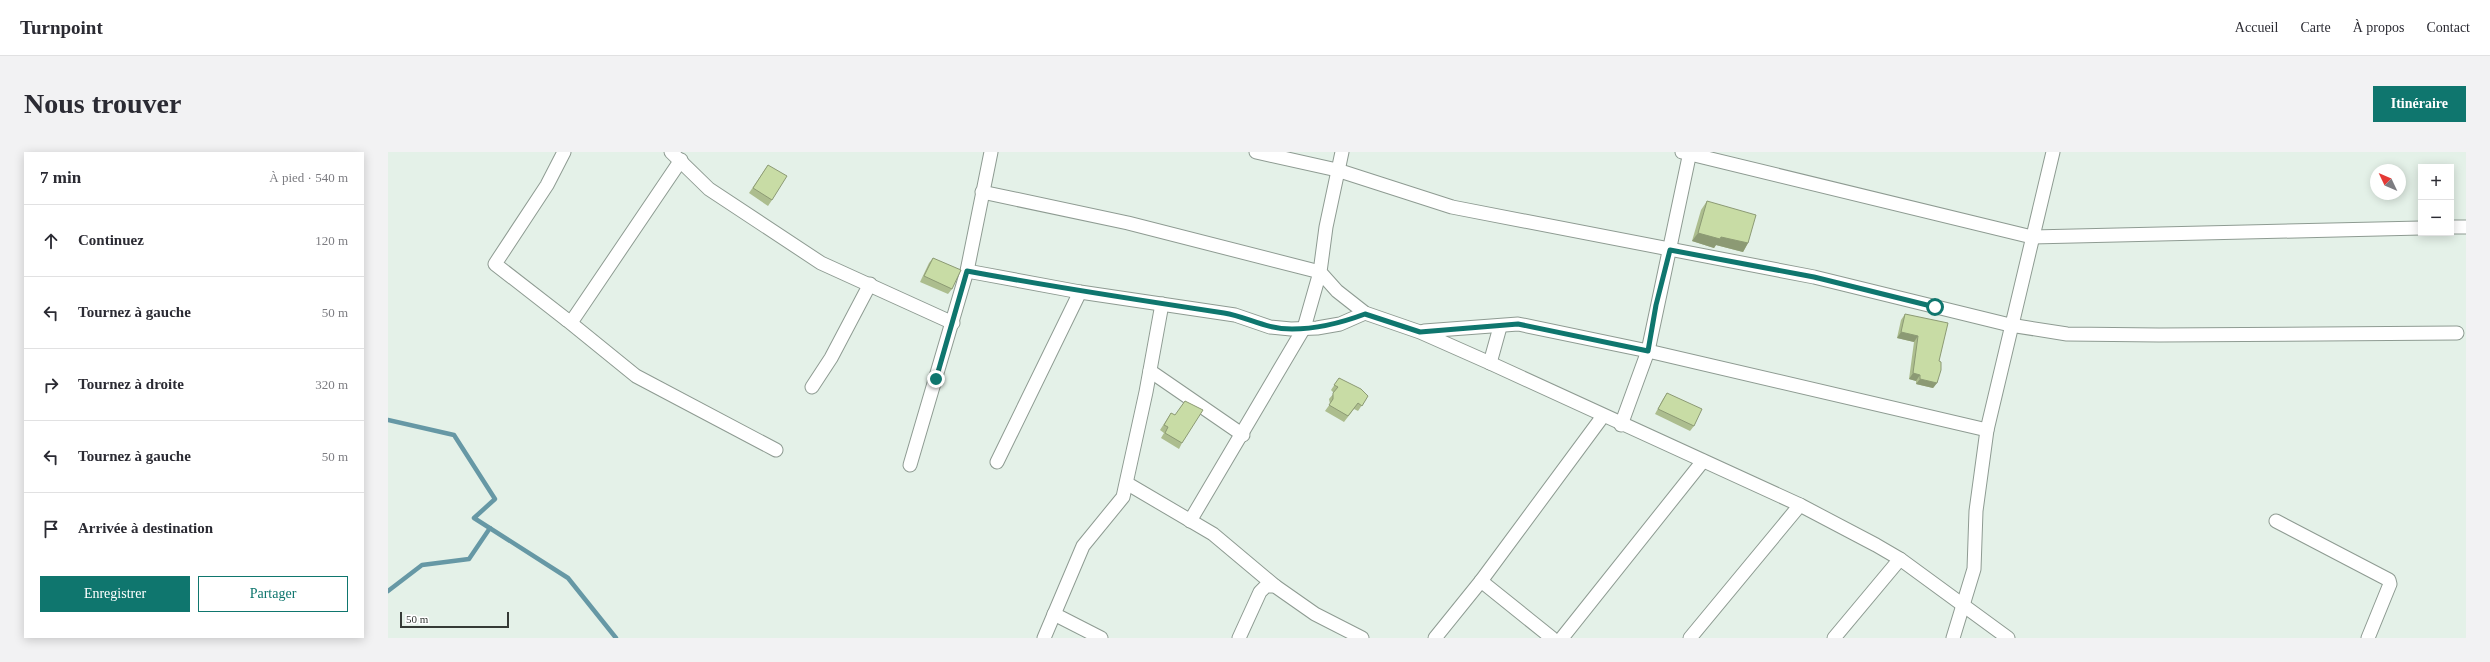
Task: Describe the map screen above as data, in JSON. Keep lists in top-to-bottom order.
{
  "scale_bar": "50 m",
  "north": "top left",
  "page": {
    "header": "Turnpoint",
    "nav": [
      "Accueil",
      "Carte",
      "À propos",
      "Contact"
    ],
    "buttons": [
      "Itinéraire",
      ["Enregistrer", "Partager"]
    ],
    "title": "Nous trouver",
    "heading": ["7 min", "À pied · 540 m"],
    "map_buttons": ["+", "−"],
    "list": [
      ["Continuez", "120 m"],
      ["Tournez à gauche", "50 m"],
      ["Tournez à droite", "320 m"],
      ["Tournez à gauche", "50 m"],
      "Arrivée à destination"
    ],
    "scale": "50 m"
  }
}
